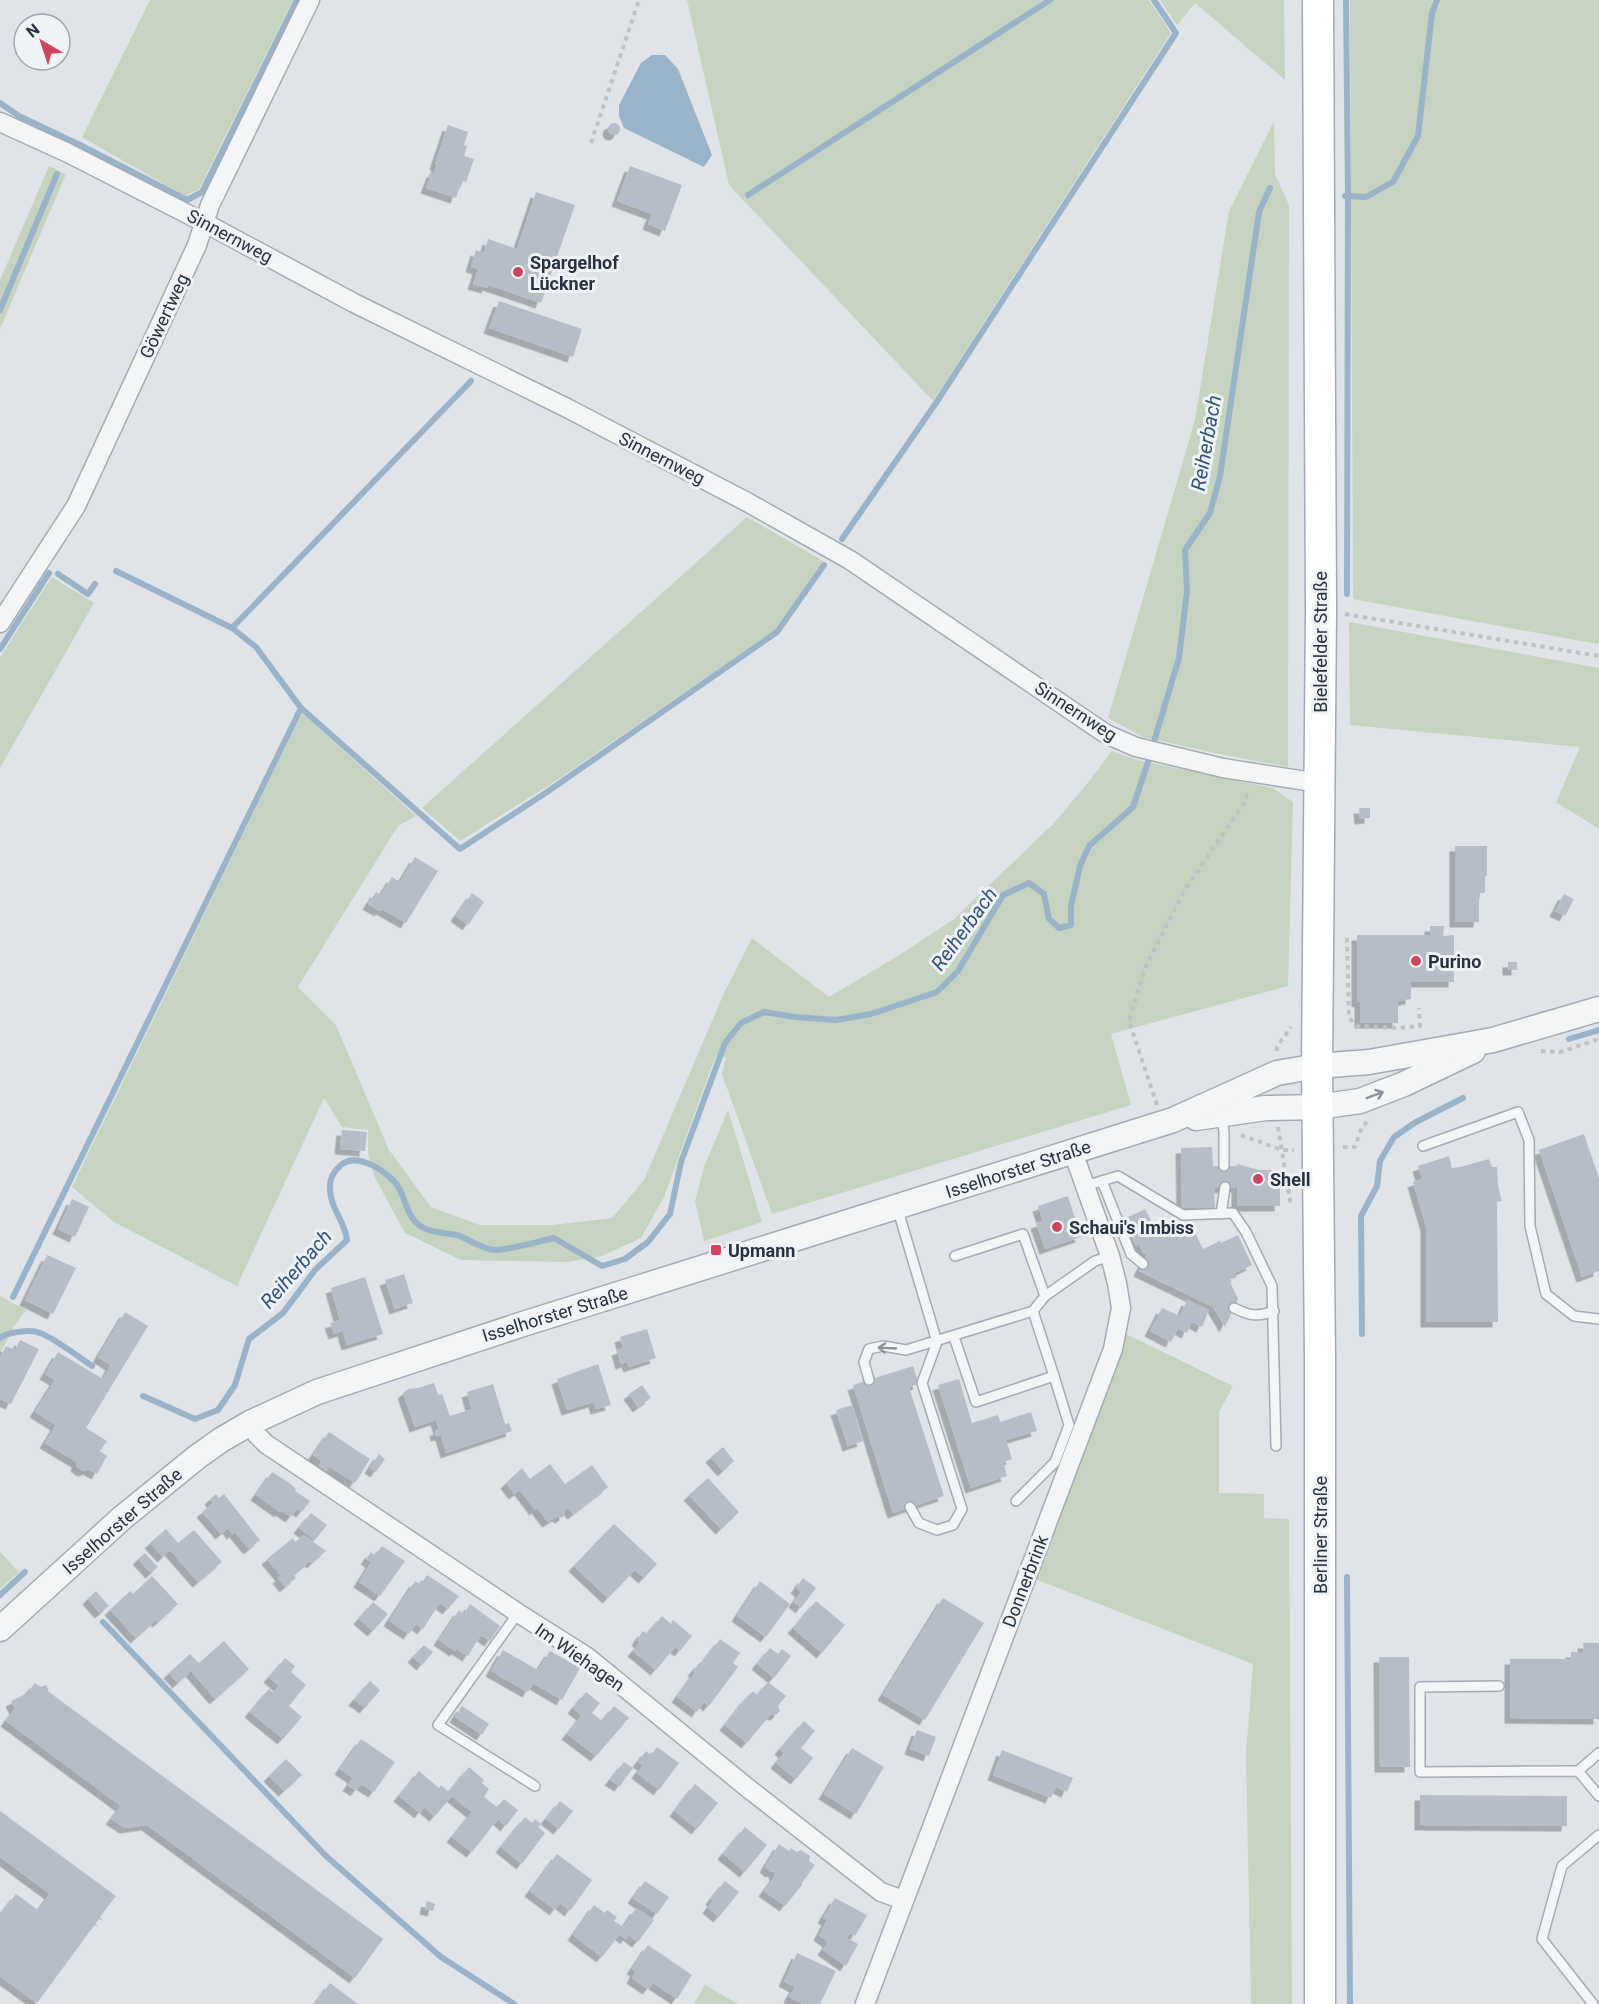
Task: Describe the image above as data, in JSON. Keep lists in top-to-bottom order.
{
  "streets": {
    "main road": ["Bielefelder Straße", "Berliner Straße"],
    "street": [
      "Sinnernweg",
      "Göwertweg",
      "Isselhorster Straße",
      "Donnerbrink",
      "Im Wiehagen"
    ]
  },
  "crossings": [
    ["Sinnernweg", "Göwertweg"],
    ["Sinnernweg", "Bielefelder Straße"],
    ["Bielefelder Straße", "Isselhorster Straße"],
    ["Bielefelder Straße", "Berliner Straße"],
    ["Isselhorster Straße", "Berliner Straße"],
    ["Isselhorster Straße", "Donnerbrink"],
    ["Isselhorster Straße", "Im Wiehagen"],
    ["Donnerbrink", "Im Wiehagen"]
  ],
  "water": ["Reiherbach"],
  "places": {
    "other": [
      "Spargelhof Lückner",
      "Purino",
      "Shell",
      "Schaui's Imbiss"
    ],
    "transit": ["Upmann"]
  },
  "north": "top left"
}
